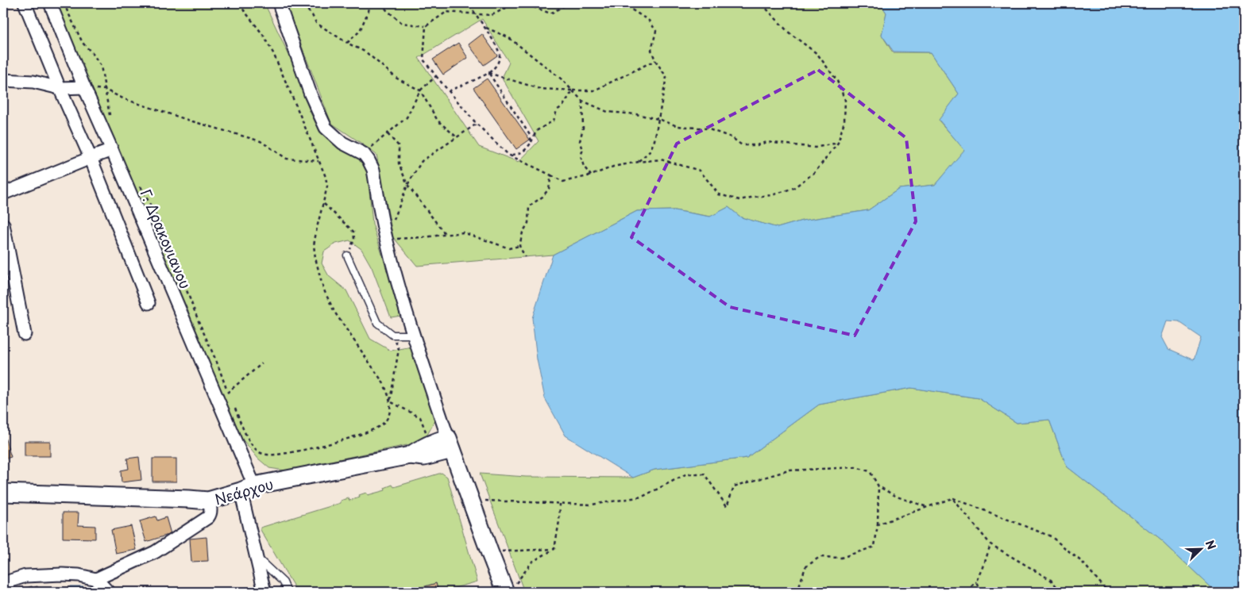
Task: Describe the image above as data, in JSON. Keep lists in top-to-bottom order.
{
  "streets": {
    "street": ["Γ. Δρακονιανου", "Νεάρχου"]
  },
  "crossings": [
    ["Γ. Δρακονιανου", "Νεάρχου"]
  ],
  "north": "top right"
}
